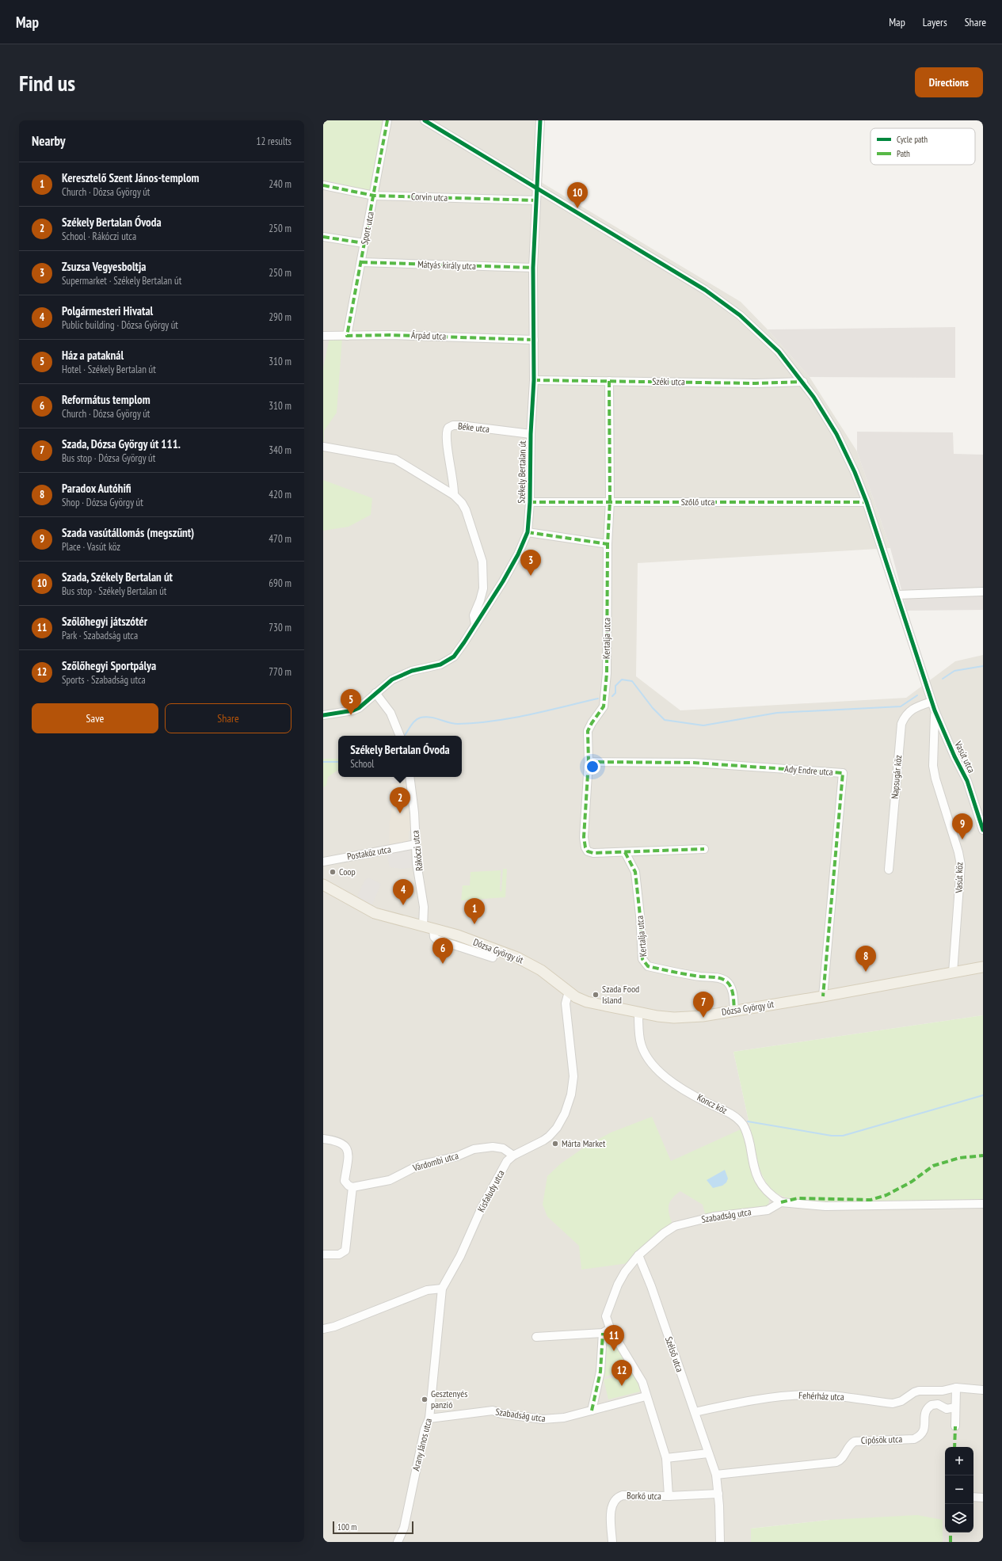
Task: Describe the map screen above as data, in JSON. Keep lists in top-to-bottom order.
{
  "streets": {
    "main road": ["Dózsa György út"],
    "street": [
      "Corvin utca",
      "Sport utca",
      "Mátyás király utca",
      "Árpád utca",
      "Széki utca",
      "Béke utca",
      "Székely Bertalan út",
      "Szőlő utca",
      "Kertalja utca",
      "Vasút utca",
      "Ady Endre utca",
      "Napsugár köz",
      "Rákóczi utca",
      "Postaköz utca",
      "Vasút köz",
      "Koncz köz",
      "Várdombi utca",
      "Kisfaludy utca",
      "Szabadság utca",
      "Szélső utca",
      "Fehérház utca",
      "Cipősök utca",
      "Arany János utca",
      "Borkő utca"
    ]
  },
  "crossings": [
    ["Corvin utca", "Sport utca"],
    ["Corvin utca", "Székely Bertalan út"],
    ["Sport utca", "Mátyás király utca"],
    ["Sport utca", "Árpád utca"],
    ["Mátyás király utca", "Székely Bertalan út"],
    ["Árpád utca", "Székely Bertalan út"],
    ["Széki utca", "Székely Bertalan út"],
    ["Széki utca", "Kertalja utca"],
    ["Széki utca", "Vasút utca"],
    ["Béke utca", "Székely Bertalan út"],
    ["Székely Bertalan út", "Szőlő utca"],
    ["Székely Bertalan út", "Vasút utca"],
    ["Szőlő utca", "Kertalja utca"],
    ["Szőlő utca", "Vasút utca"],
    ["Kertalja utca", "Ady Endre utca"],
    ["Kertalja utca", "Dózsa György út"],
    ["Vasút utca", "Napsugár köz"],
    ["Vasút utca", "Vasút köz"],
    ["Ady Endre utca", "Dózsa György út"],
    ["Rákóczi utca", "Postaköz utca"],
    ["Rákóczi utca", "Dózsa György út"],
    ["Vasút köz", "Dózsa György út"],
    ["Dózsa György út", "Koncz köz"],
    ["Dózsa György út", "Kisfaludy utca"],
    ["Koncz köz", "Szabadság utca"],
    ["Várdombi utca", "Kisfaludy utca"],
    ["Kisfaludy utca", "Arany János utca"],
    ["Szabadság utca", "Szélső utca"],
    ["Szabadság utca", "Arany János utca"],
    ["Szabadság utca", "Borkő utca"],
    ["Szélső utca", "Fehérház utca"],
    ["Szélső utca", "Cipősök utca"],
    ["Szélső utca", "Borkő utca"]
  ],
  "places": [
    "Coop",
    "Szada Food Island",
    "Márta Market",
    "Gesztenyés panzió"
  ],
  "legend": ["Cycle path", "Path"],
  "scale_bar": "100 m",
  "page": {
    "header": "Map",
    "nav": ["Map", "Layers", "Share"],
    "buttons": [
      "Directions",
      ["Save", "Share"]
    ],
    "title": "Find us",
    "heading": ["Nearby", "12 results"],
    "list": [
      {
        "mark": "1",
        "name": "Keresztelő Szent János-templom",
        "note": "Church · Dózsa György út",
        "value": "240 m"
      },
      {
        "mark": "2",
        "name": "Székely Bertalan Óvoda",
        "note": "School · Rákóczi utca",
        "value": "250 m"
      },
      {
        "mark": "3",
        "name": "Zsuzsa Vegyesboltja",
        "note": "Supermarket · Székely Bertalan út",
        "value": "250 m"
      },
      {
        "mark": "4",
        "name": "Polgármesteri Hivatal",
        "note": "Public building · Dózsa György út",
        "value": "290 m"
      },
      {
        "mark": "5",
        "name": "Ház a pataknál",
        "note": "Hotel · Székely Bertalan út",
        "value": "310 m"
      },
      {
        "mark": "6",
        "name": "Református templom",
        "note": "Church · Dózsa György út",
        "value": "310 m"
      },
      {
        "mark": "7",
        "name": "Szada, Dózsa György út 111.",
        "note": "Bus stop · Dózsa György út",
        "value": "340 m"
      },
      {
        "mark": "8",
        "name": "Paradox Autóhifi",
        "note": "Shop · Dózsa György út",
        "value": "420 m"
      },
      {
        "mark": "9",
        "name": "Szada vasútállomás (megszűnt)",
        "note": "Place · Vasút köz",
        "value": "470 m"
      },
      {
        "mark": "10",
        "name": "Szada, Székely Bertalan út",
        "note": "Bus stop · Székely Bertalan út",
        "value": "690 m"
      },
      {
        "mark": "11",
        "name": "Szőlőhegyi játszótér",
        "note": "Park · Szabadság utca",
        "value": "730 m"
      },
      {
        "mark": "12",
        "name": "Szőlőhegyi Sportpálya",
        "note": "Sports · Szabadság utca",
        "value": "770 m"
      }
    ],
    "pins": [
      "10",
      "3",
      "5",
      "2",
      "9",
      "4",
      "1",
      "6",
      "8",
      "7",
      "11",
      "12"
    ],
    "popup": ["Székely Bertalan Óvoda", "School"],
    "map_buttons": ["+", "−"],
    "scale": "100 m"
  }
}
